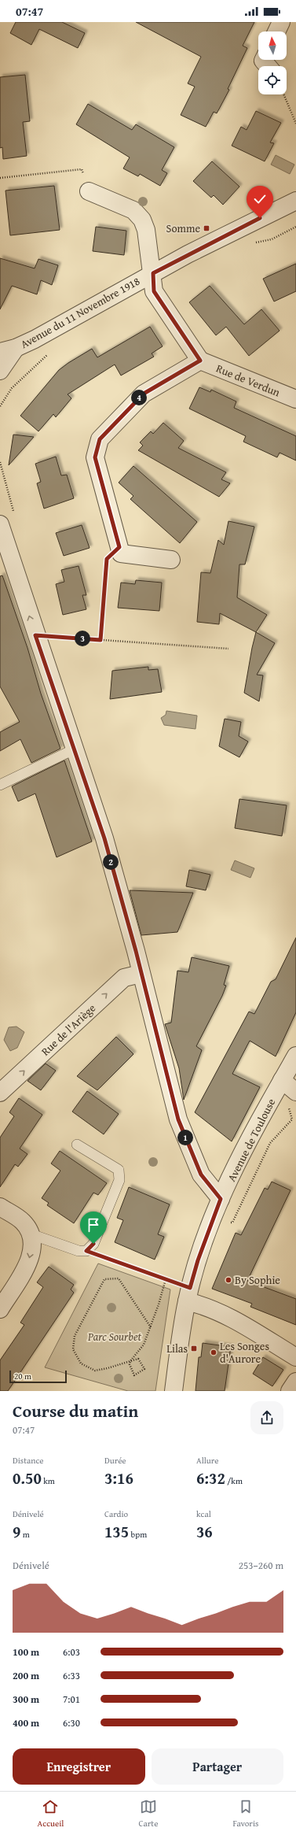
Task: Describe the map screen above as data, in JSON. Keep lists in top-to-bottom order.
{
  "streets": {
    "street": [
      "Avenue du 11 Novembre 1918",
      "Rue de Verdun",
      "Rue de l'Ariège",
      "Avenue de Toulouse"
    ]
  },
  "one_way": ["Rue de l'Ariège"],
  "parks": ["Parc Sourbet"],
  "places": {
    "transit": ["Somme", "Lilas"],
    "other": ["By Sophie", "Les Songes d'Aurore"]
  },
  "scale_bar": "20 m",
  "north": "top",
  "page": {
    "status": "07:47",
    "pins": [
      "4",
      "3",
      "2",
      "1"
    ],
    "scale": "20 m",
    "heading": ["Course du matin", "07:47"],
    "stats": [
      ["Distance", "0.50 km"],
      ["Durée", "3:16"],
      ["Allure", "6:32 /km"],
      ["Dénivelé", "9 m"],
      ["Cardio", "135 bpm"],
      ["kcal", "36"]
    ],
    "chart": ["Dénivelé", "253–260 m"],
    "list": [
      {
        "name": "100 m",
        "note": "6:03"
      },
      {
        "name": "200 m",
        "note": "6:33"
      },
      {
        "name": "300 m",
        "note": "7:01"
      },
      {
        "name": "400 m",
        "note": "6:30"
      }
    ],
    "buttons": ["Enregistrer", "Partager"],
    "tabs": ["Accueil", "Carte", "Favoris"]
  }
}
